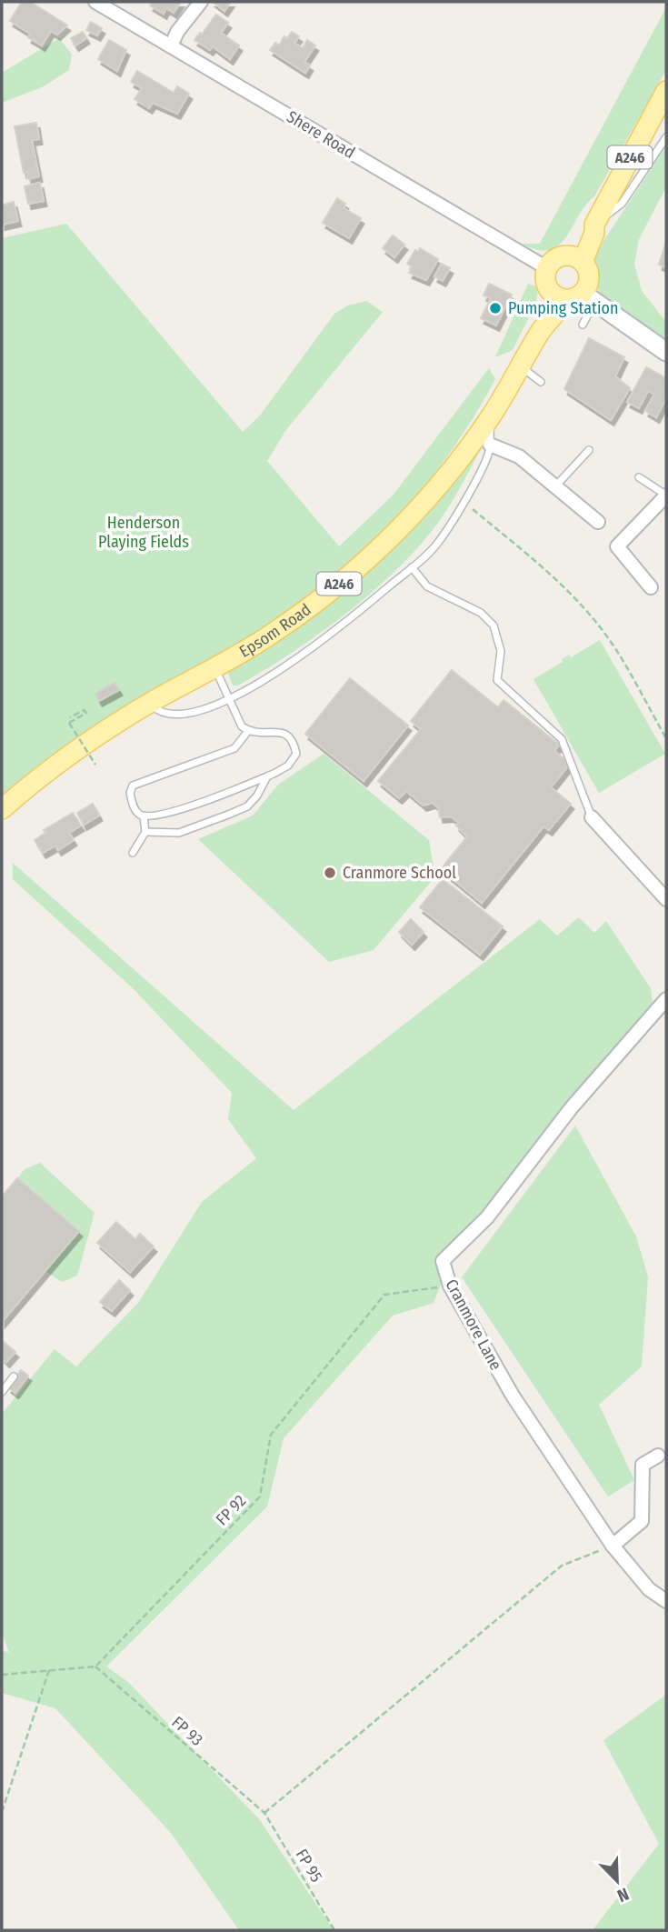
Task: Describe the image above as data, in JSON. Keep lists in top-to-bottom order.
{
  "streets": {
    "main road": ["A246", "Epsom Road"],
    "street": ["Shere Road", "Cranmore Lane"],
    "path": ["FP 92", "FP 93", "FP 95"]
  },
  "crossings": [
    ["Shere Road", "A246"],
    ["Shere Road", "Epsom Road"],
    ["A246", "Epsom Road"],
    ["Cranmore Lane", "FP 92"],
    ["FP 92", "FP 93"],
    ["FP 93", "FP 95"]
  ],
  "parks": ["Henderson Playing Fields"],
  "places": ["Pumping Station", "Cranmore School"],
  "north": "bottom right"
}
